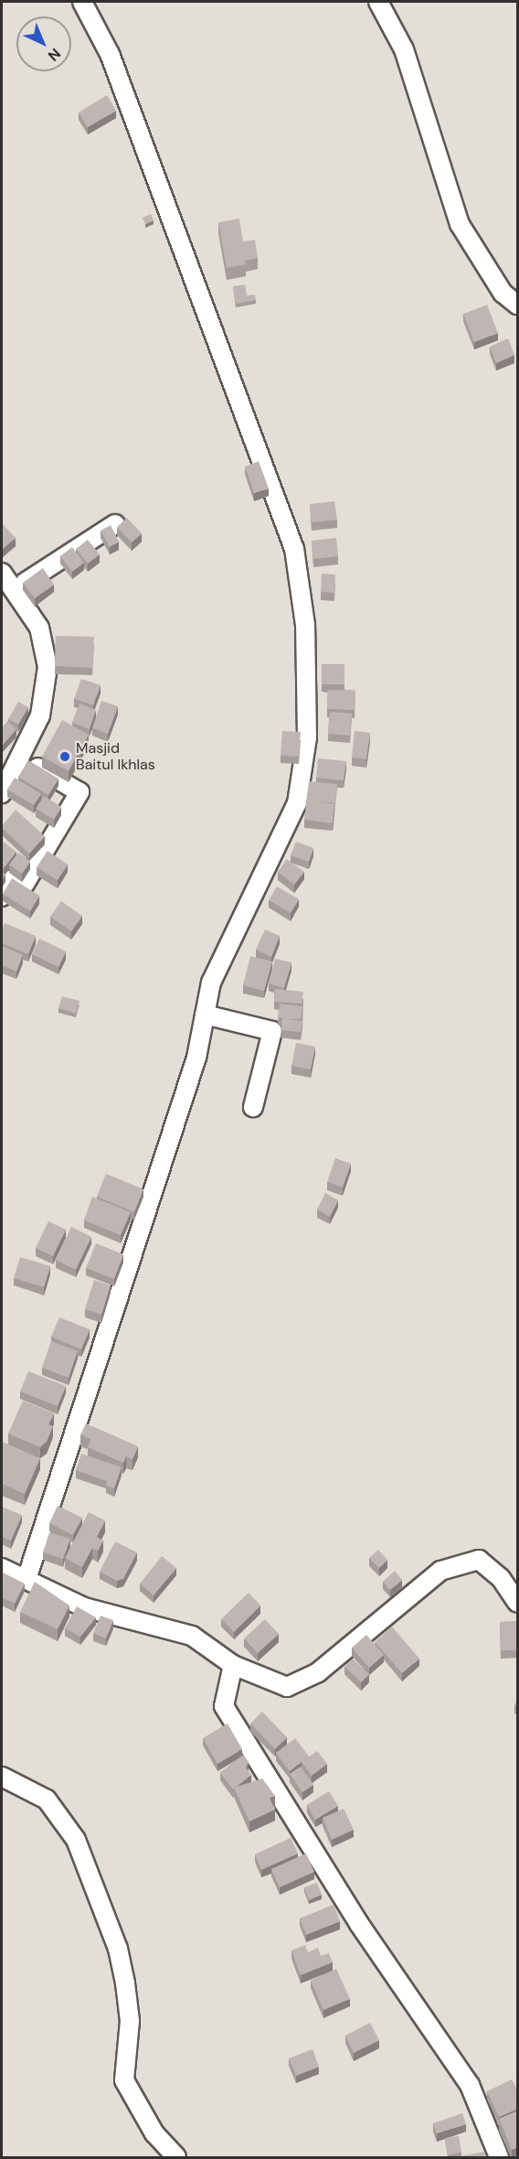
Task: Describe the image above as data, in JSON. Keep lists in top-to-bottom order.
{
  "places": ["Masjid Baitul Ikhlas"],
  "north": "bottom right"
}
